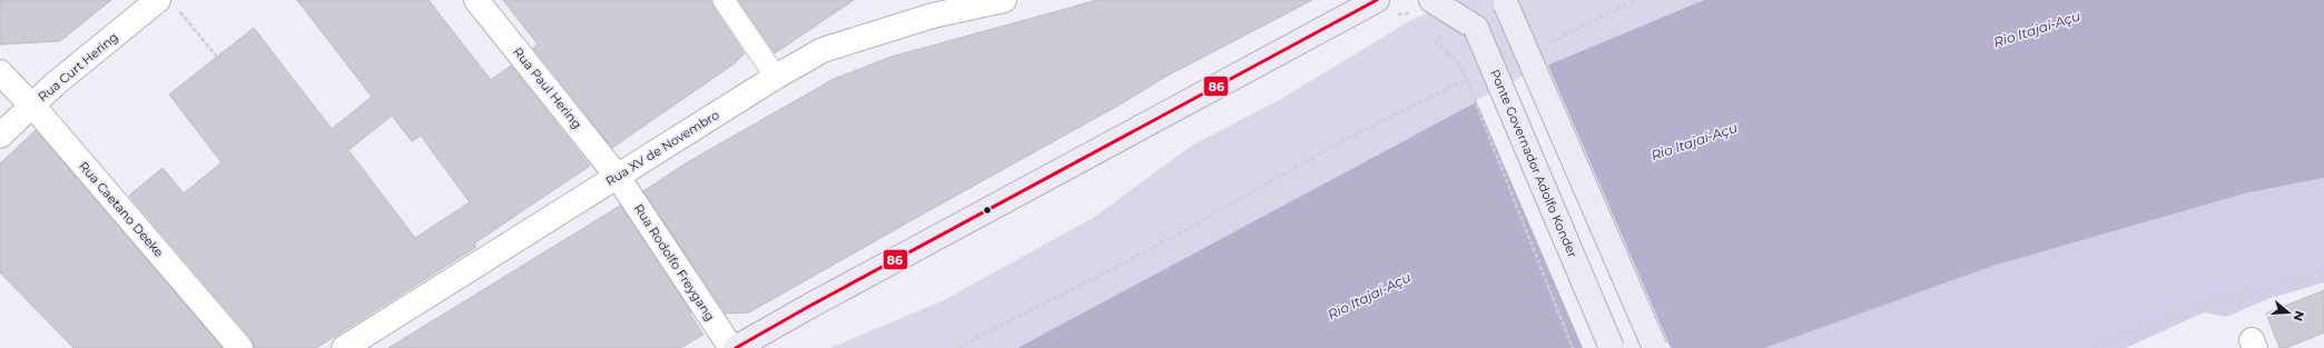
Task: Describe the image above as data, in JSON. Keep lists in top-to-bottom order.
{
  "streets": {
    "main road": ["Ponte Governador Adolfo Konder"],
    "street": [
      "Rua Curt Hering",
      "Rua Paul Hering",
      "Rua XV de Novembro",
      "Rua Caetano Deeke",
      "Rua Rodolfo Freygang"
    ]
  },
  "crossings": [
    ["Rua Curt Hering", "Rua Caetano Deeke"],
    ["Rua Paul Hering", "Rua XV de Novembro"],
    ["Rua Paul Hering", "Rua Rodolfo Freygang"],
    ["Rua XV de Novembro", "Rua Rodolfo Freygang"]
  ],
  "water": ["Rio Itajaí-Açu"],
  "lines": ["transit line 86"],
  "north": "right"
}
